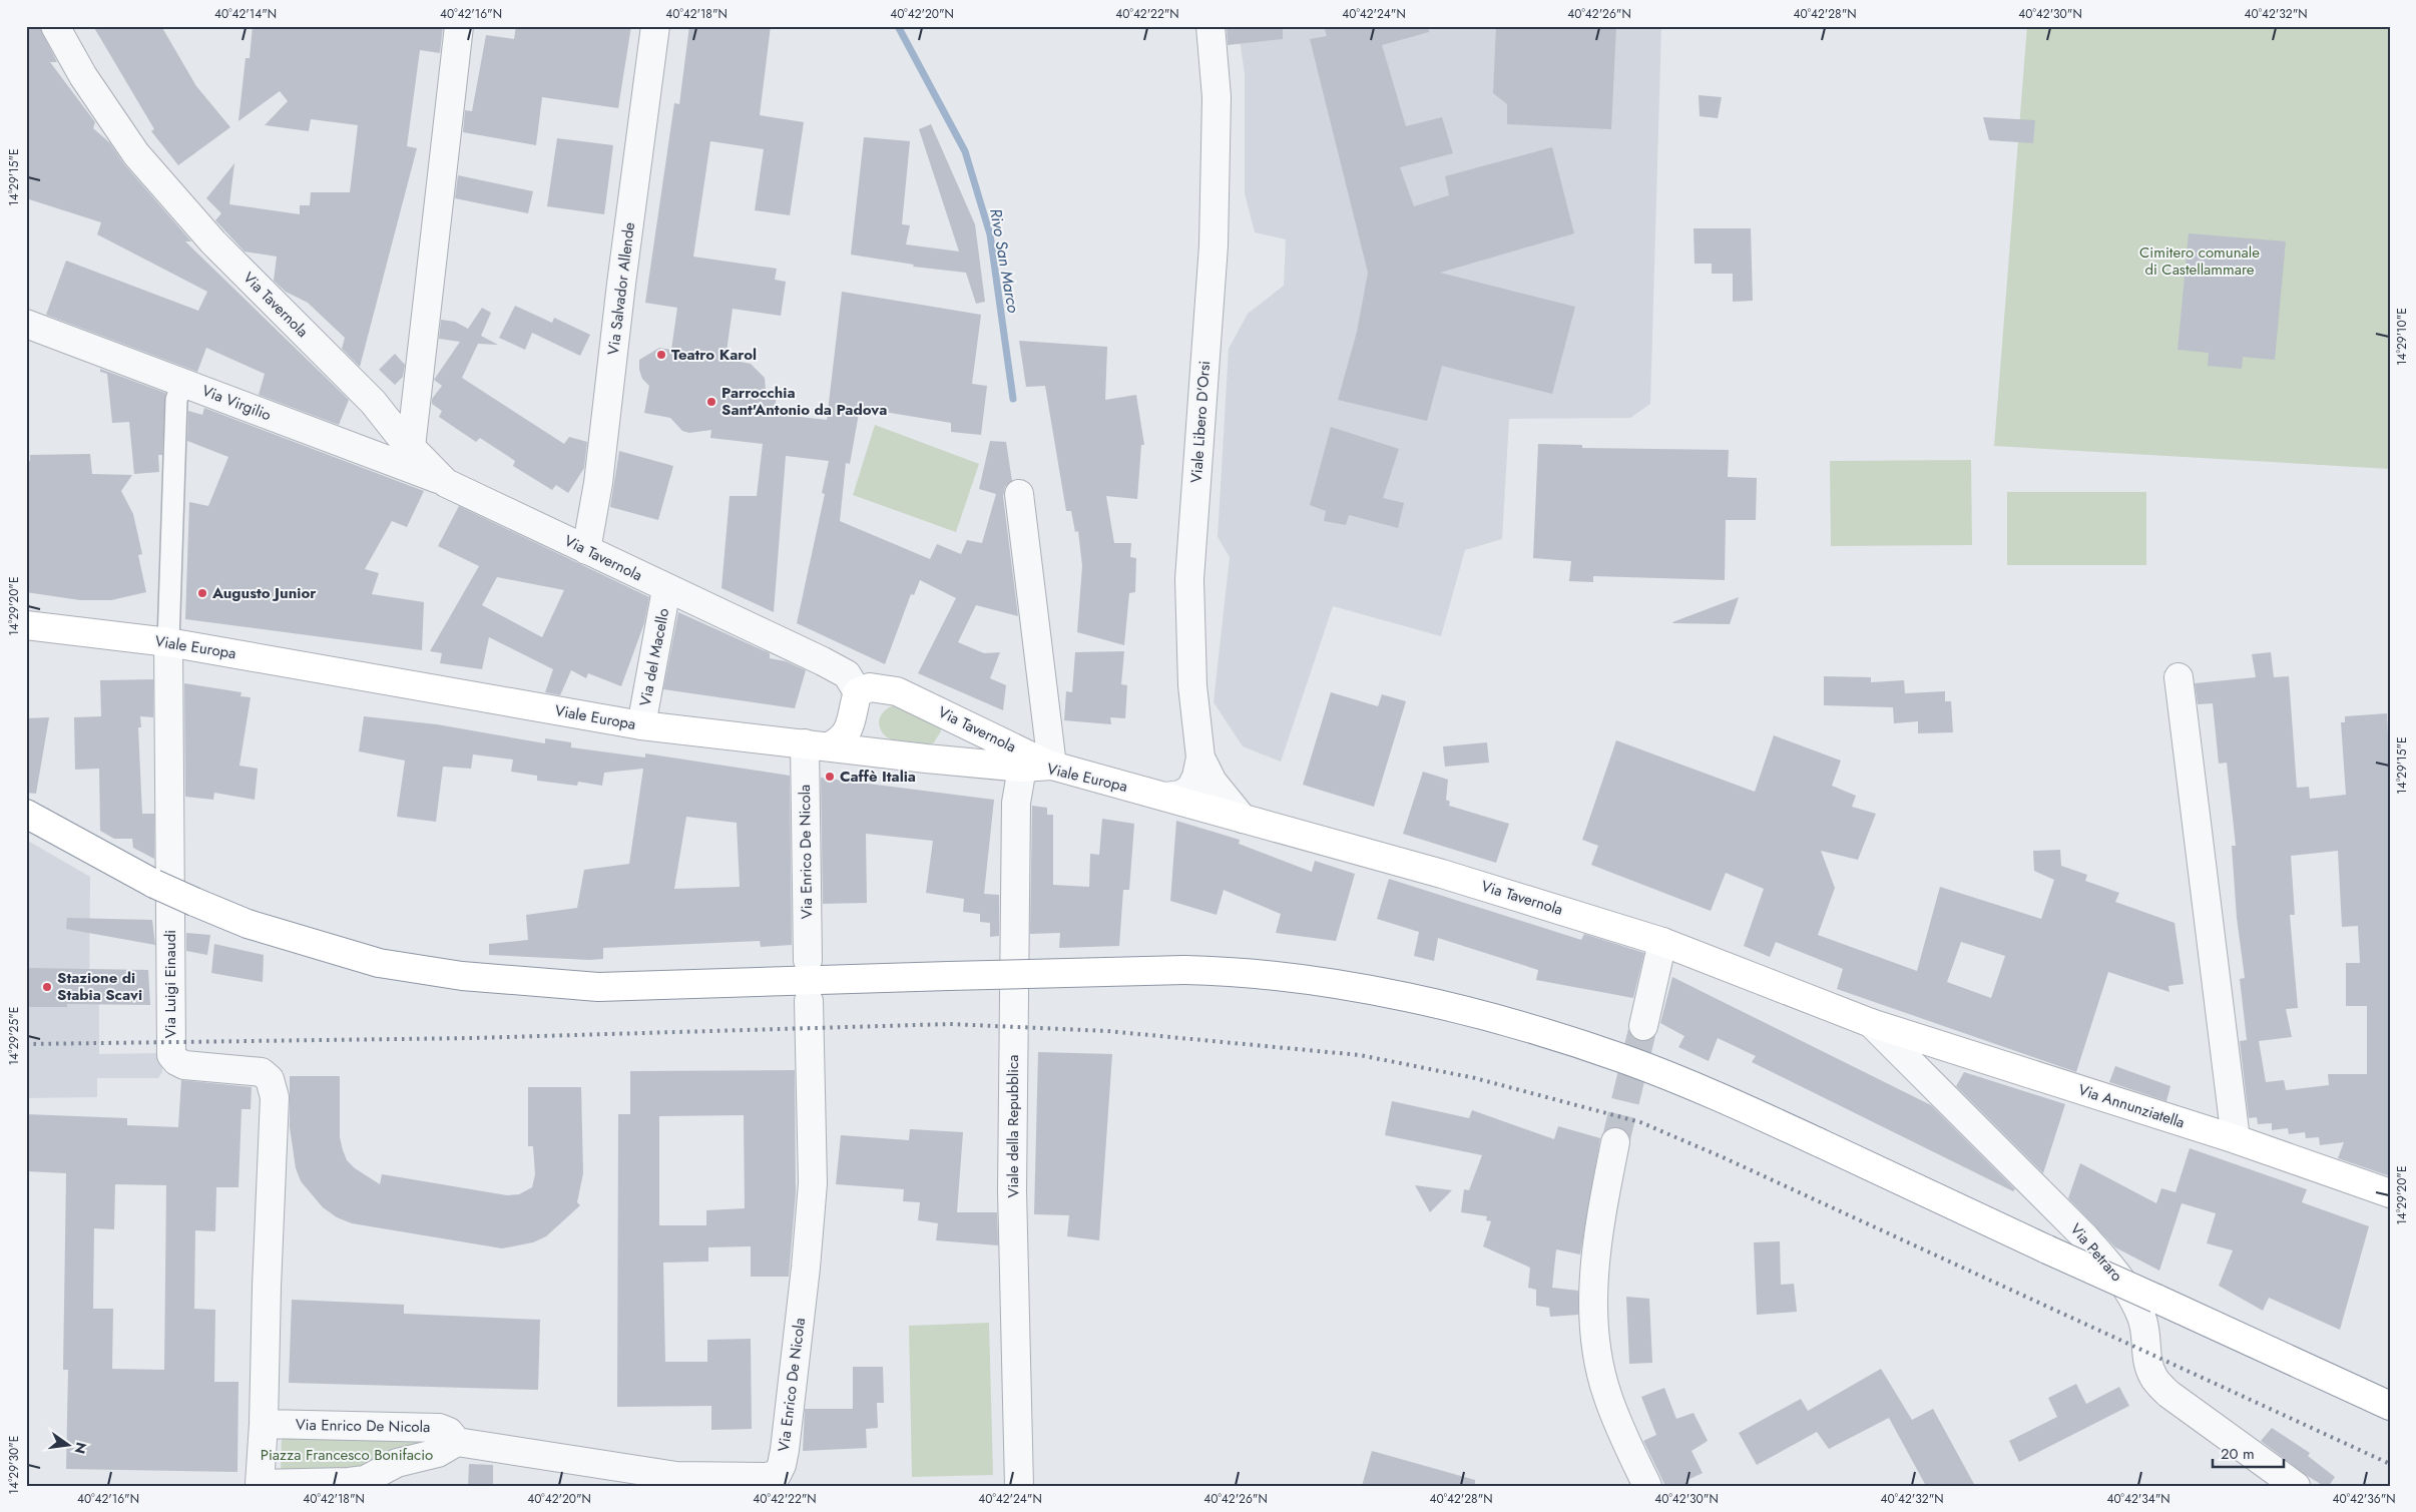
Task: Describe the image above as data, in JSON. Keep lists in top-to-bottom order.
{
  "streets": {
    "main road": ["Via Tavernola", "Viale Europa", "Via Annunziatella"],
    "street": [
      "Via Salvador Allende",
      "Via Virgilio",
      "Viale Libero D'Orsi",
      "Via del Macello",
      "Via Enrico De Nicola",
      "Via Luigi Einaudi",
      "Viale della Repubblica",
      "Via Petraro"
    ]
  },
  "crossings": [
    ["Via Salvador Allende", "Via Tavernola"],
    ["Via Tavernola", "Via Virgilio"],
    ["Via Tavernola", "Viale Libero D'Orsi"],
    ["Via Tavernola", "Viale Europa"],
    ["Via Tavernola", "Via del Macello"],
    ["Via Tavernola", "Via Annunziatella"],
    ["Via Tavernola", "Via Petraro"],
    ["Viale Libero D'Orsi", "Viale Europa"],
    ["Viale Europa", "Via del Macello"],
    ["Viale Europa", "Via Enrico De Nicola"],
    ["Viale Europa", "Via Luigi Einaudi"],
    ["Viale Europa", "Viale della Repubblica"],
    ["Via Enrico De Nicola", "Via Luigi Einaudi"],
    ["Via Annunziatella", "Via Petraro"]
  ],
  "water": ["Rivo San Marco"],
  "parks": ["Cimitero comunale di Castellammare", "Piazza Francesco Bonifacio"],
  "places": [
    "Teatro Karol",
    "Parrocchia Sant'Antonio da Padova",
    "Augusto Junior",
    "Caffè Italia",
    "Stazione di Stabia Scavi"
  ],
  "scale_bar": "20 m",
  "north": "right",
  "coordinates": [
    "40°42'14\"N",
    "40°42'16\"N",
    "40°42'18\"N",
    "40°42'20\"N",
    "40°42'22\"N",
    "40°42'24\"N",
    "40°42'26\"N",
    "40°42'28\"N",
    "40°42'30\"N",
    "40°42'32\"N",
    "14°29'15\"E",
    "14°29'10\"E",
    "14°29'20\"E",
    "14°29'25\"E",
    "14°29'30\"E",
    "40°42'34\"N",
    "40°42'36\"N"
  ]
}
